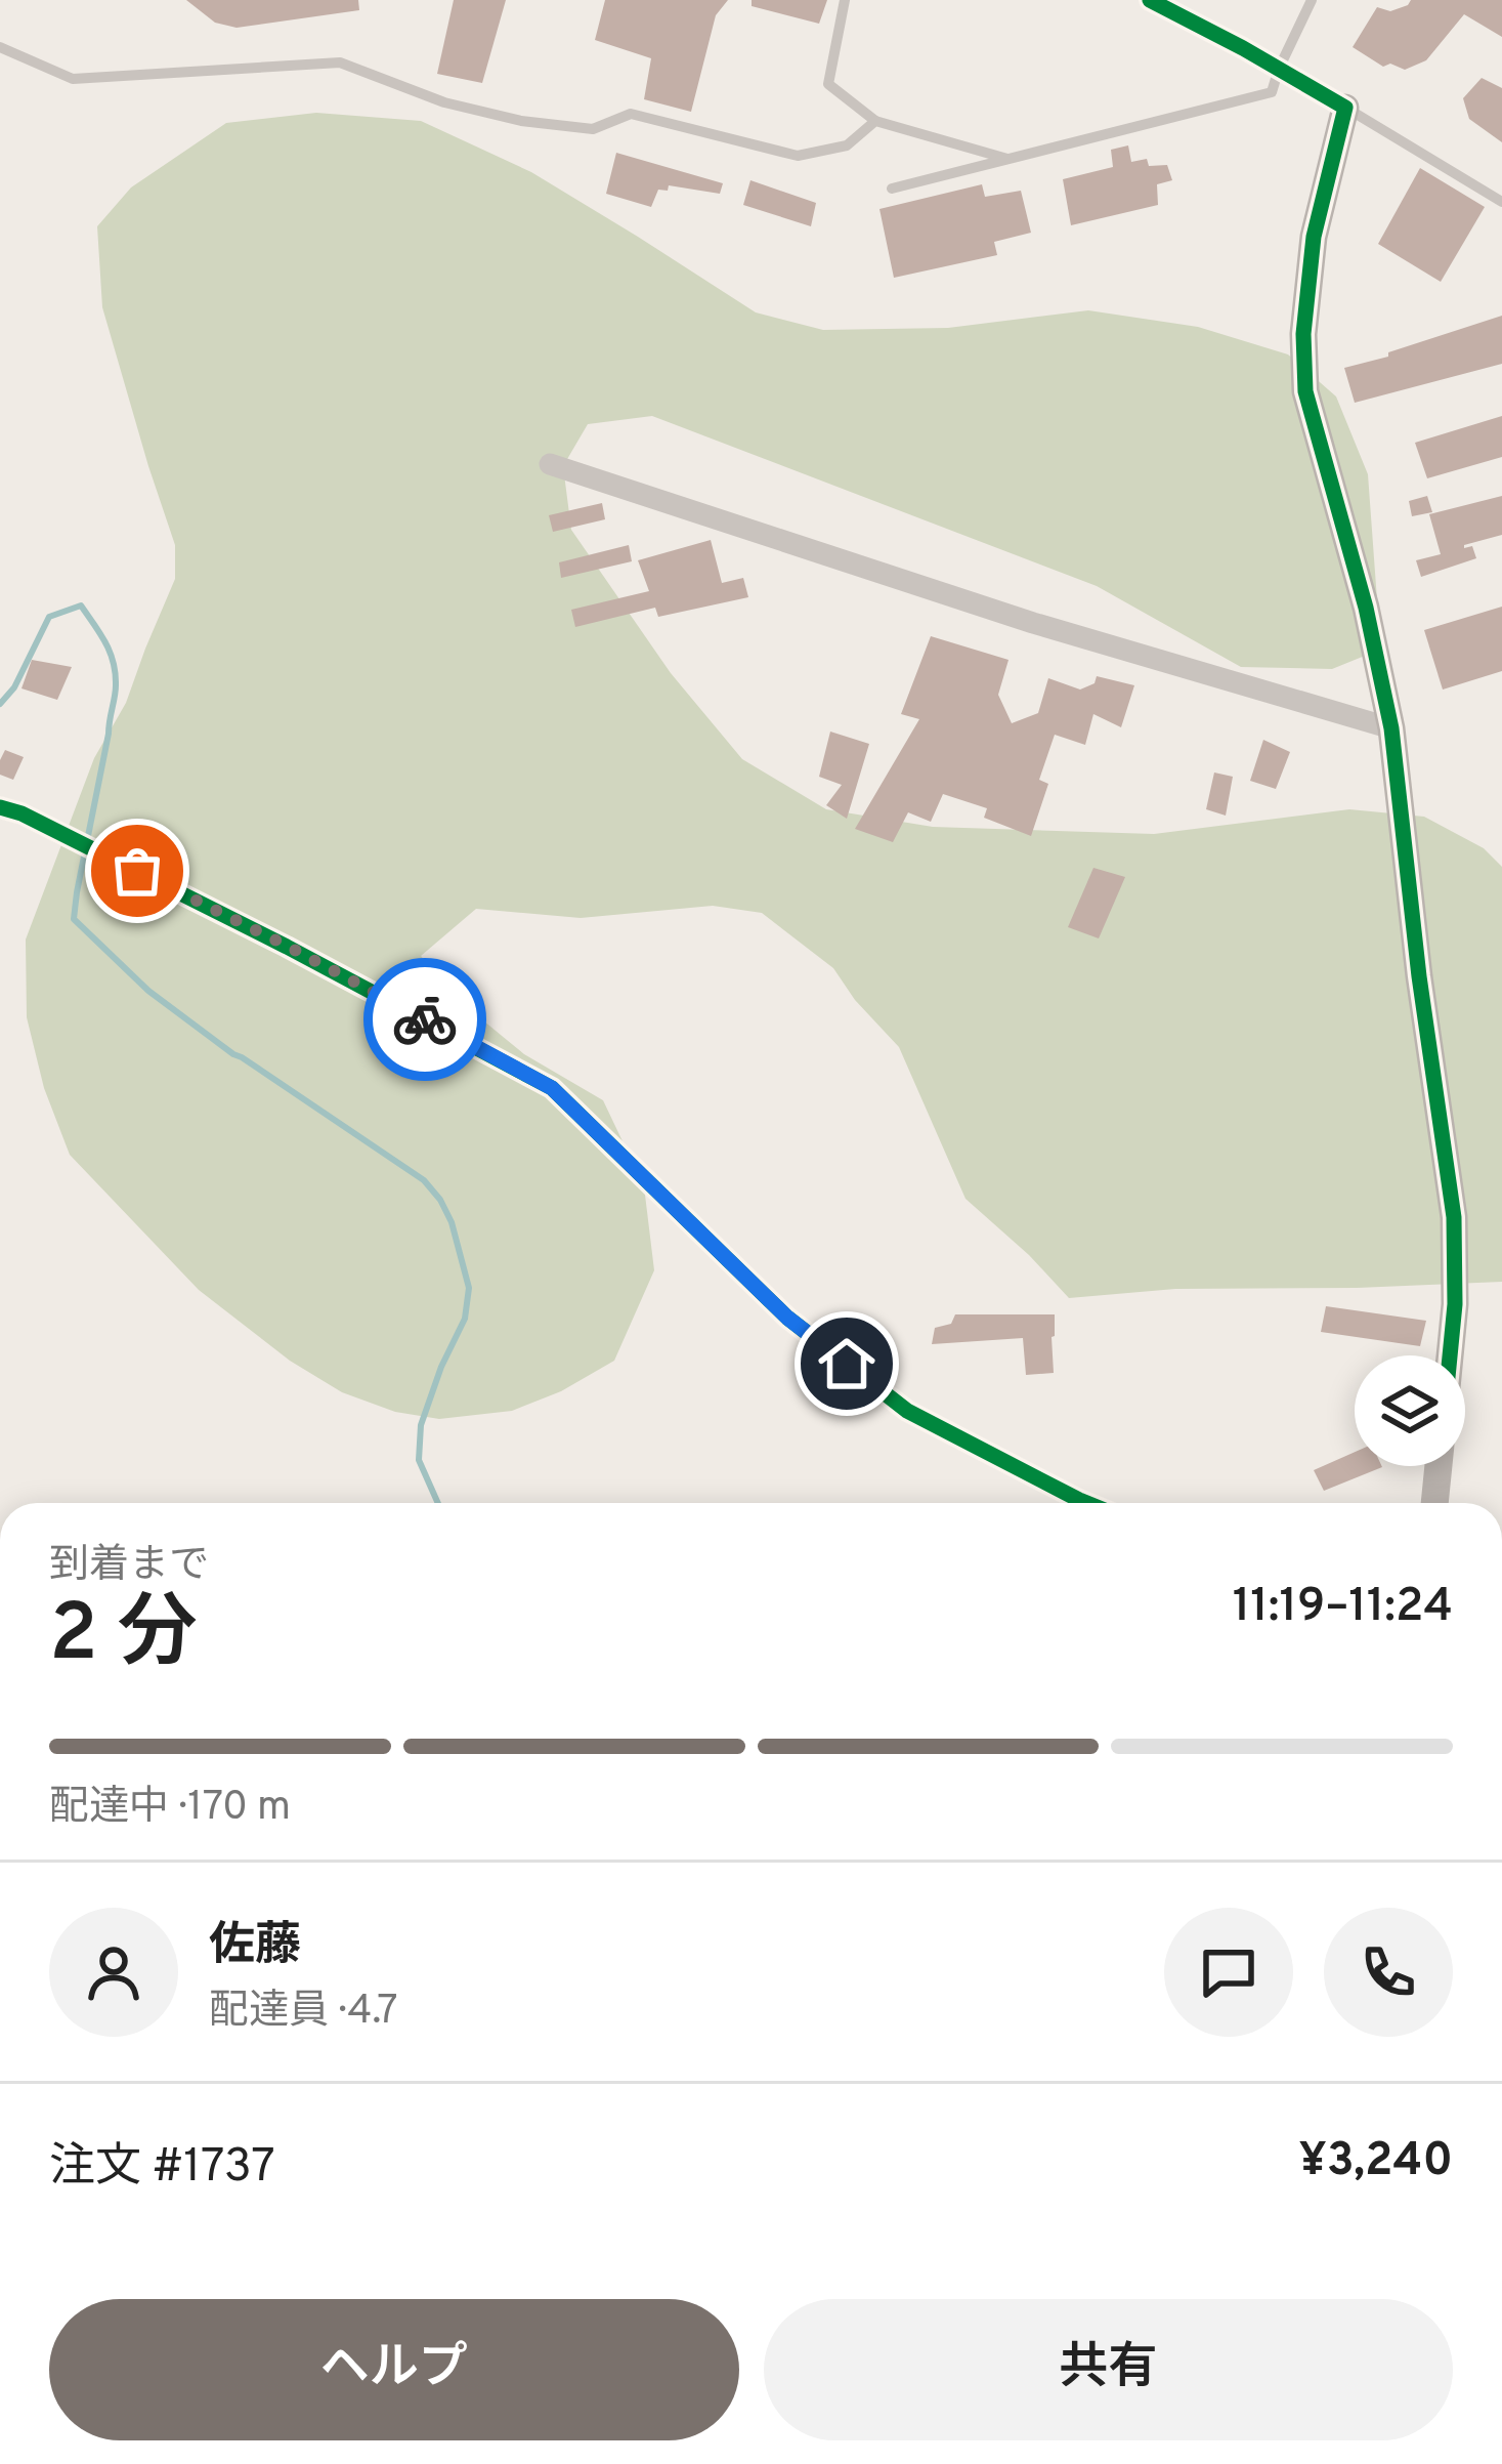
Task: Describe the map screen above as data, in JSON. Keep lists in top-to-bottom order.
{
  "page": {
    "heading": ["2 分", "到着まで", "11:19–11:24"],
    "panel": [
      "佐藤",
      "配達員 · 4.7",
      "注文 #1737",
      "¥3,240"
    ],
    "bar": "配達中 · 170 m",
    "buttons": ["ヘルプ", "共有"]
  }
}
